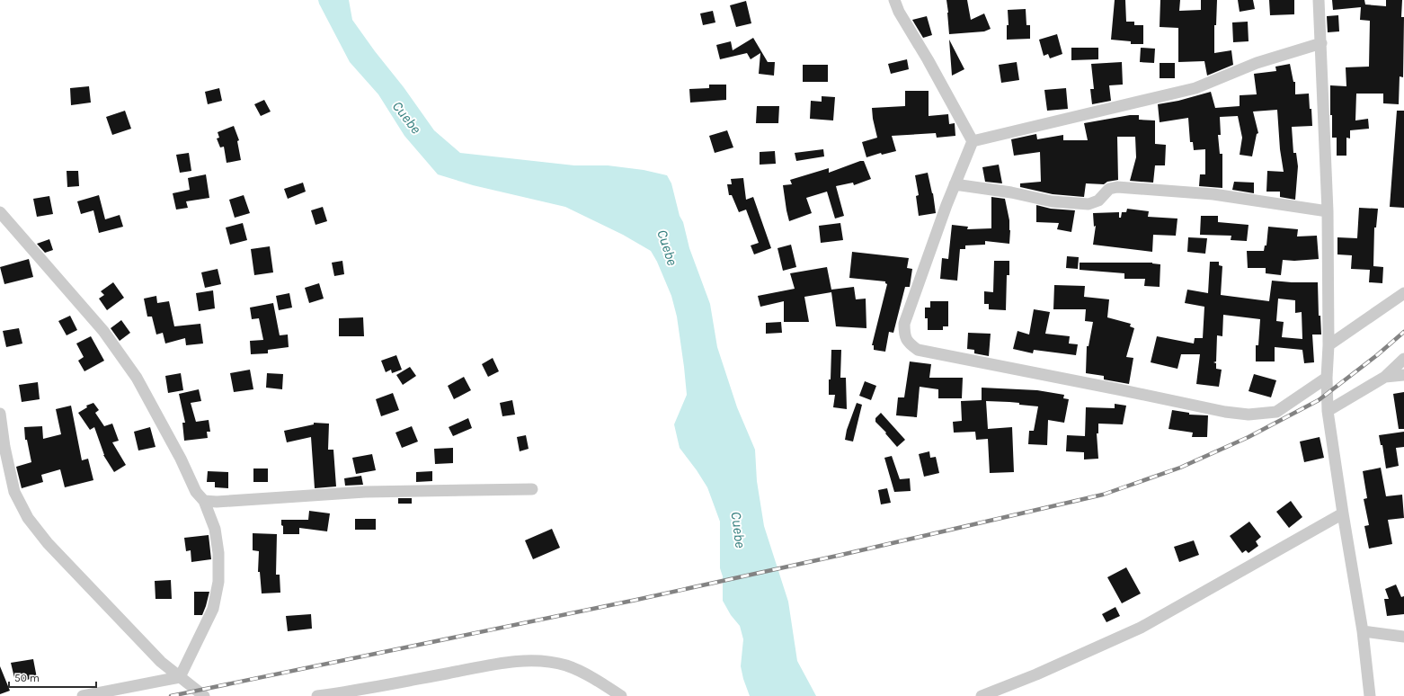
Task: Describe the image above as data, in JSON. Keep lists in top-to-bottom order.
{
  "water": ["Cuebe"],
  "scale_bar": "50 m"
}
